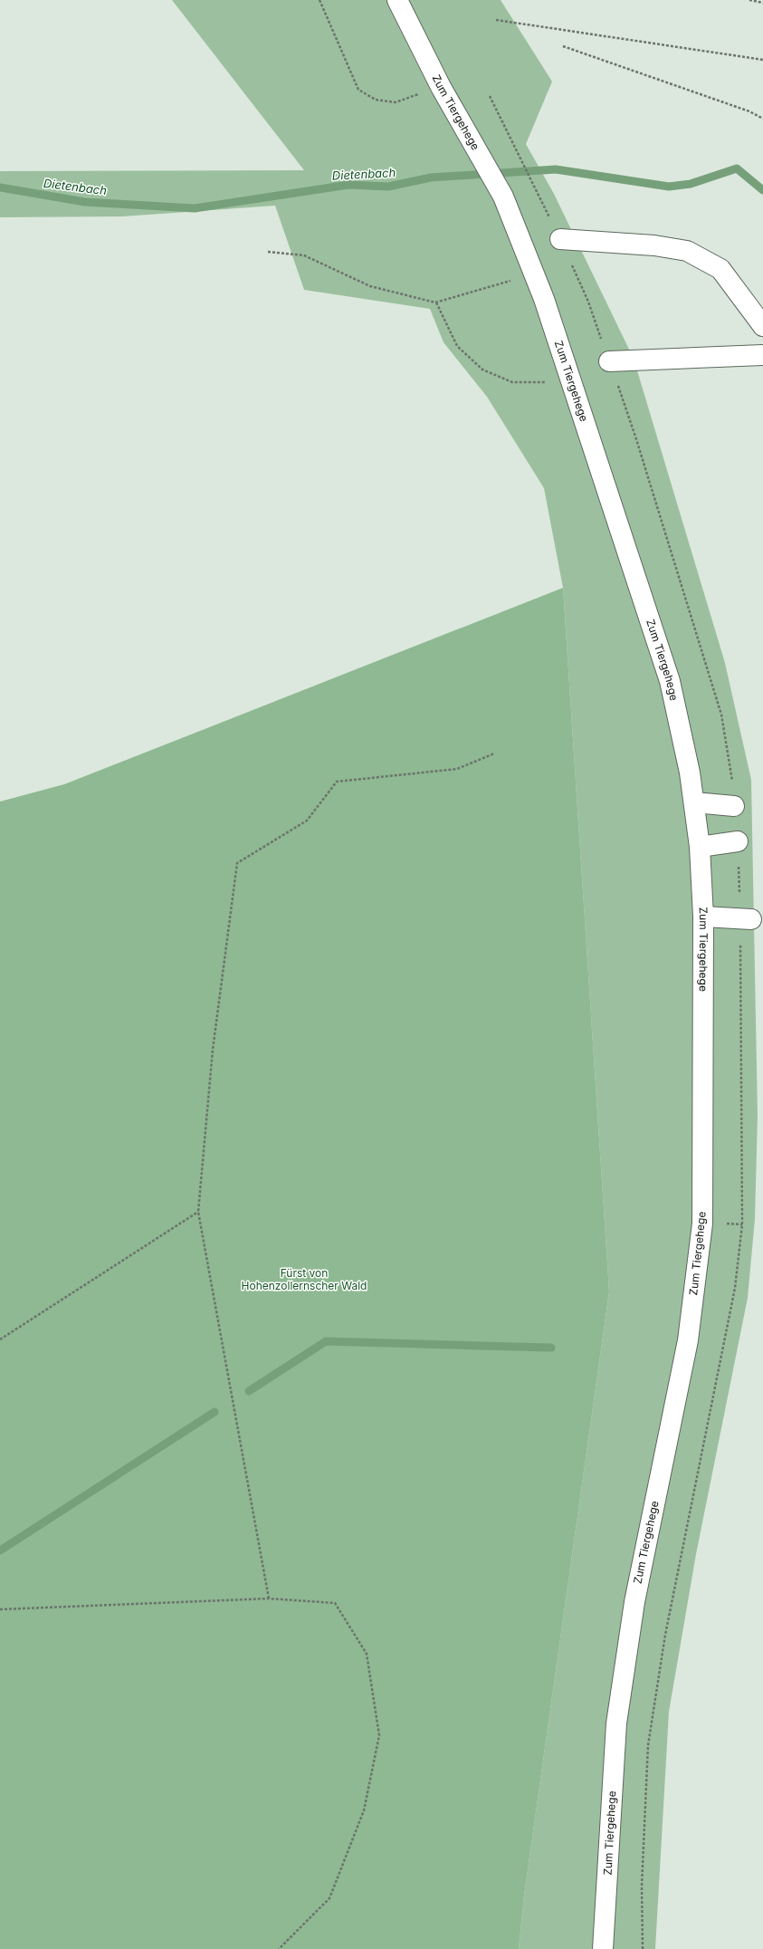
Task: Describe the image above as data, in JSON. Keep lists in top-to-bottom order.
{
  "streets": {
    "street": ["Zum Tiergehege"]
  },
  "water": ["Dietenbach"],
  "parks": ["Fürst von Hohenzollernscher Wald"]
}
